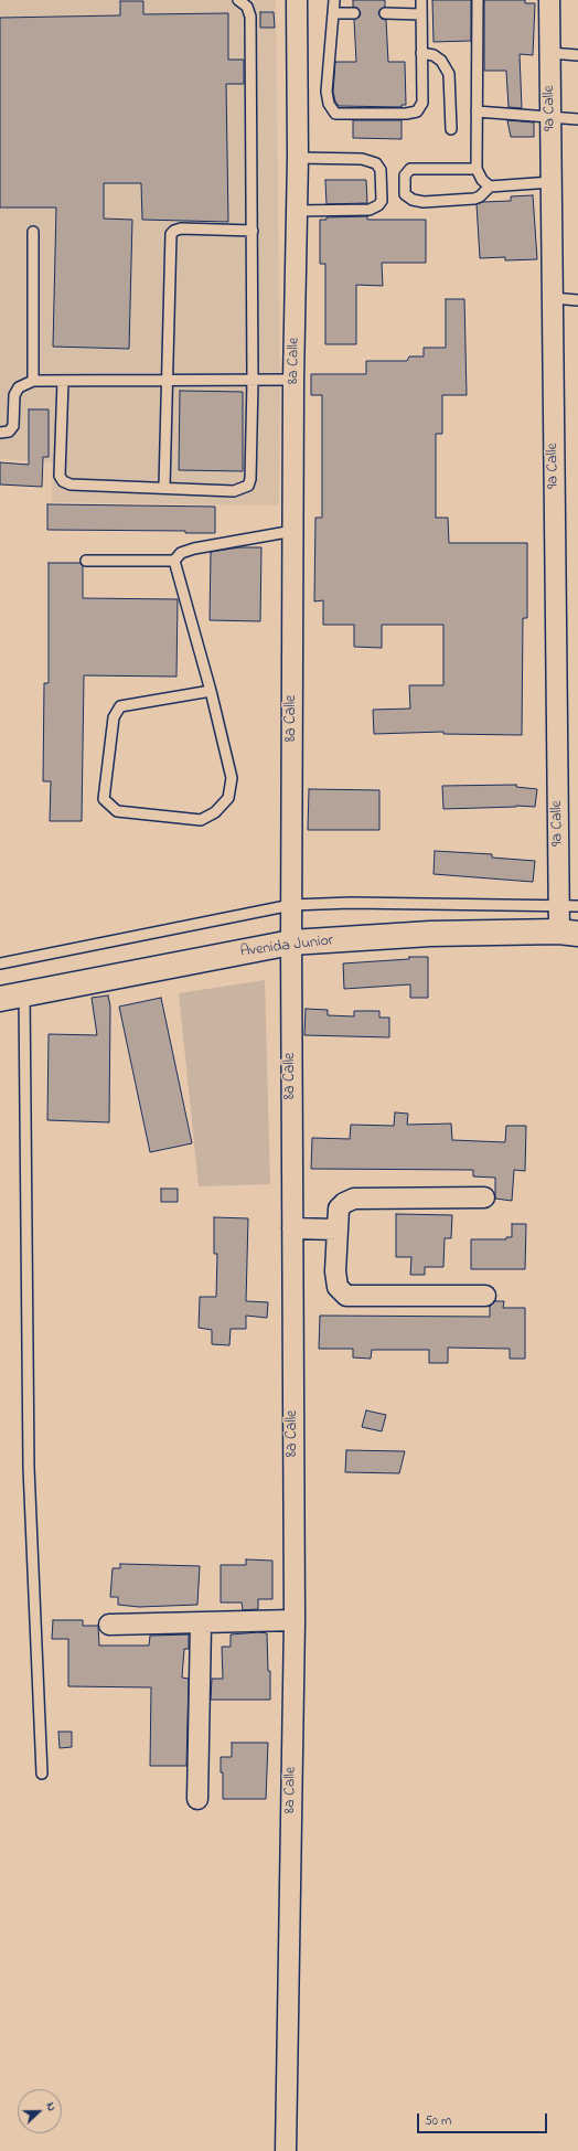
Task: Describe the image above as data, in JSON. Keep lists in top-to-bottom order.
{
  "streets": {
    "main road": ["Avenida Junior"],
    "street": ["9a Calle", "8a Calle"]
  },
  "crossings": [
    ["9a Calle", "Avenida Junior"],
    ["8a Calle", "Avenida Junior"]
  ],
  "scale_bar": "50 m",
  "north": "right"
}
